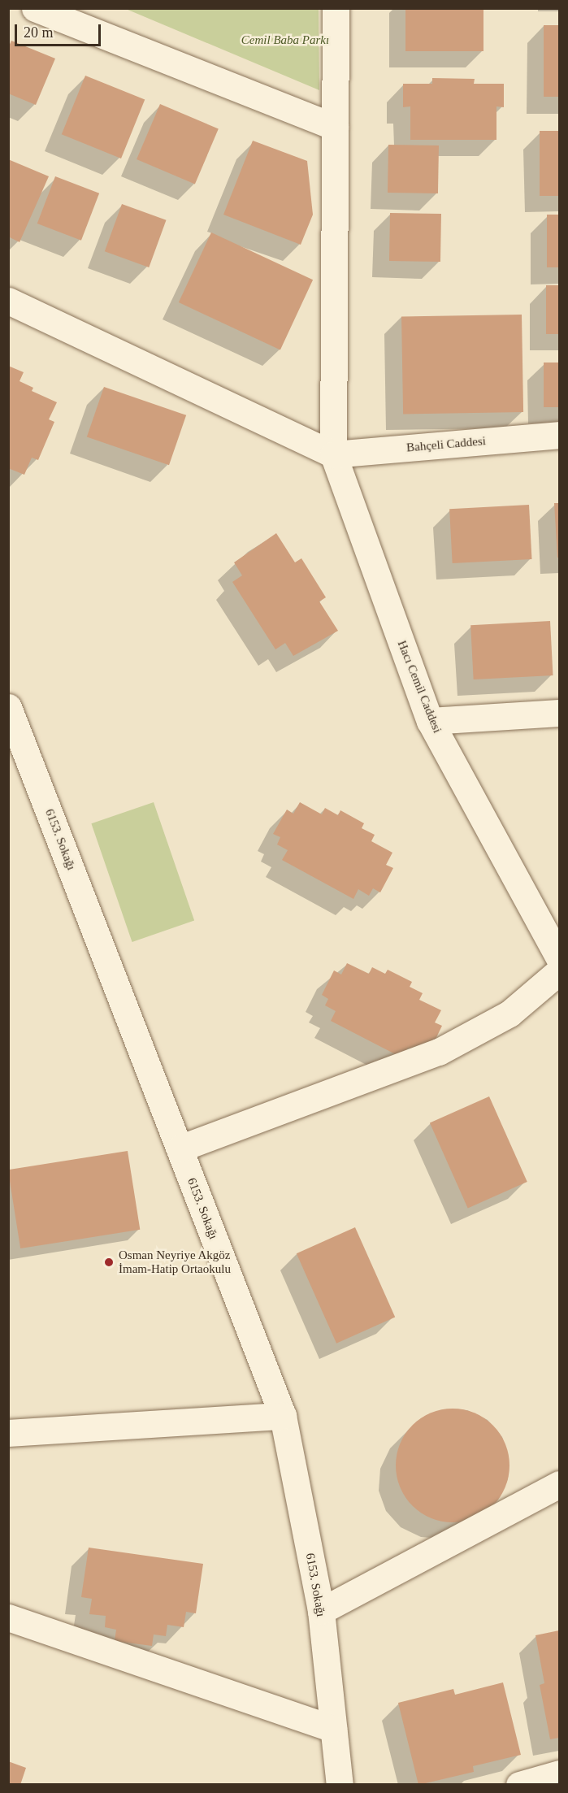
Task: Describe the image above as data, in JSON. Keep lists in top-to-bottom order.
{
  "streets": {
    "street": ["Bahçeli Caddesi", "Hacı Cemil Caddesi", "6153. Sokağı"]
  },
  "crossings": [
    ["Bahçeli Caddesi", "Hacı Cemil Caddesi"]
  ],
  "parks": ["Cemil Baba Parkı"],
  "places": ["Osman Neyriye Akgöz İmam-Hatip Ortaokulu"],
  "scale_bar": "20 m"
}
